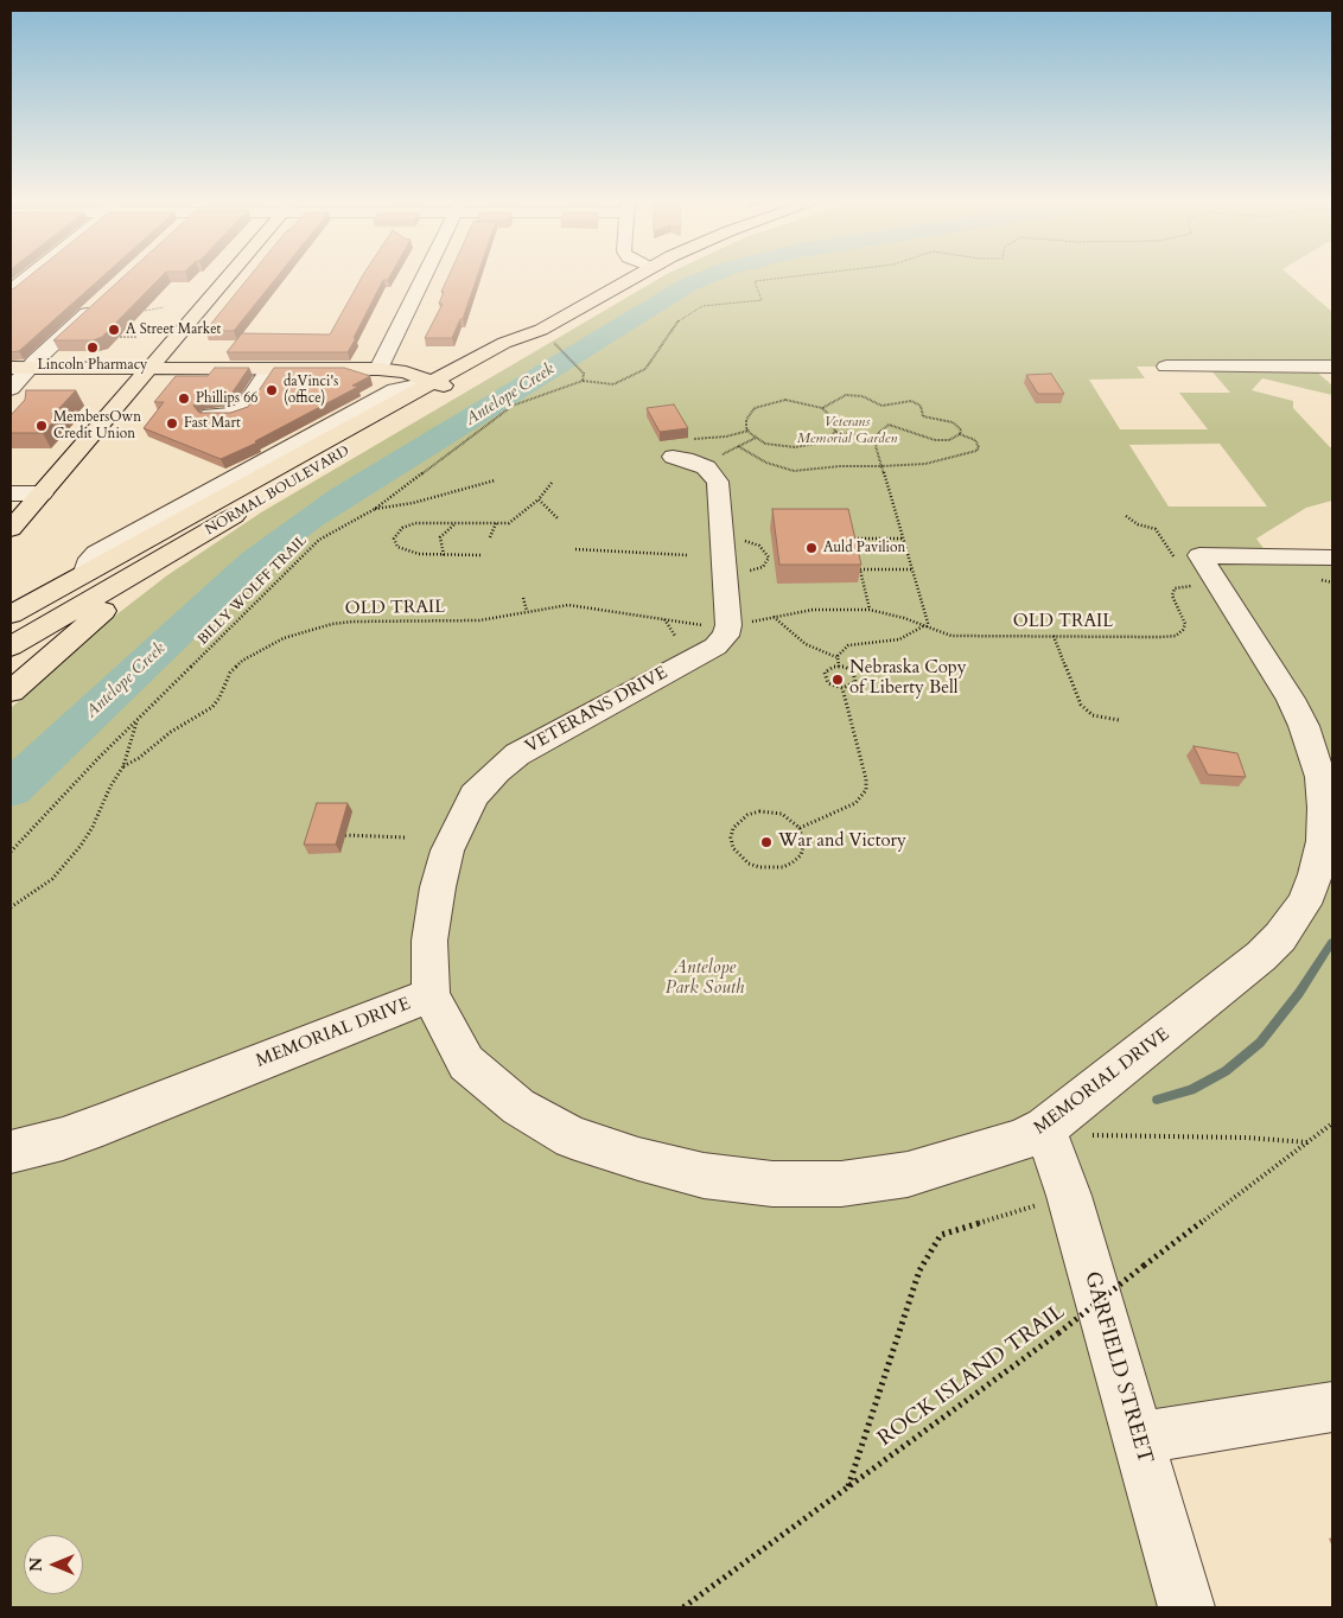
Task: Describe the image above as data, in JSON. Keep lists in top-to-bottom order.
{
  "streets": {
    "main road": ["NORMAL BOULEVARD"],
    "street": ["VETERANS DRIVE", "MEMORIAL DRIVE", "GARFIELD STREET"],
    "path": ["BILLY WOLFF TRAIL", "OLD TRAIL", "ROCK ISLAND TRAIL"]
  },
  "crossings": [
    ["OLD TRAIL", "MEMORIAL DRIVE"],
    ["VETERANS DRIVE", "MEMORIAL DRIVE"],
    ["MEMORIAL DRIVE", "GARFIELD STREET"]
  ],
  "water": ["Antelope Creek"],
  "parks": ["Veterans Memorial Garden", "Antelope Park South"],
  "places": [
    "A Street Market",
    "Lincoln Pharmacy",
    "daVinci's (office)",
    "Phillips 66",
    "Fast Mart",
    "MembersOwn Credit Union",
    "Auld Pavilion",
    "Nebraska Copy of Liberty Bell",
    "War and Victory"
  ],
  "north": "left"
}
